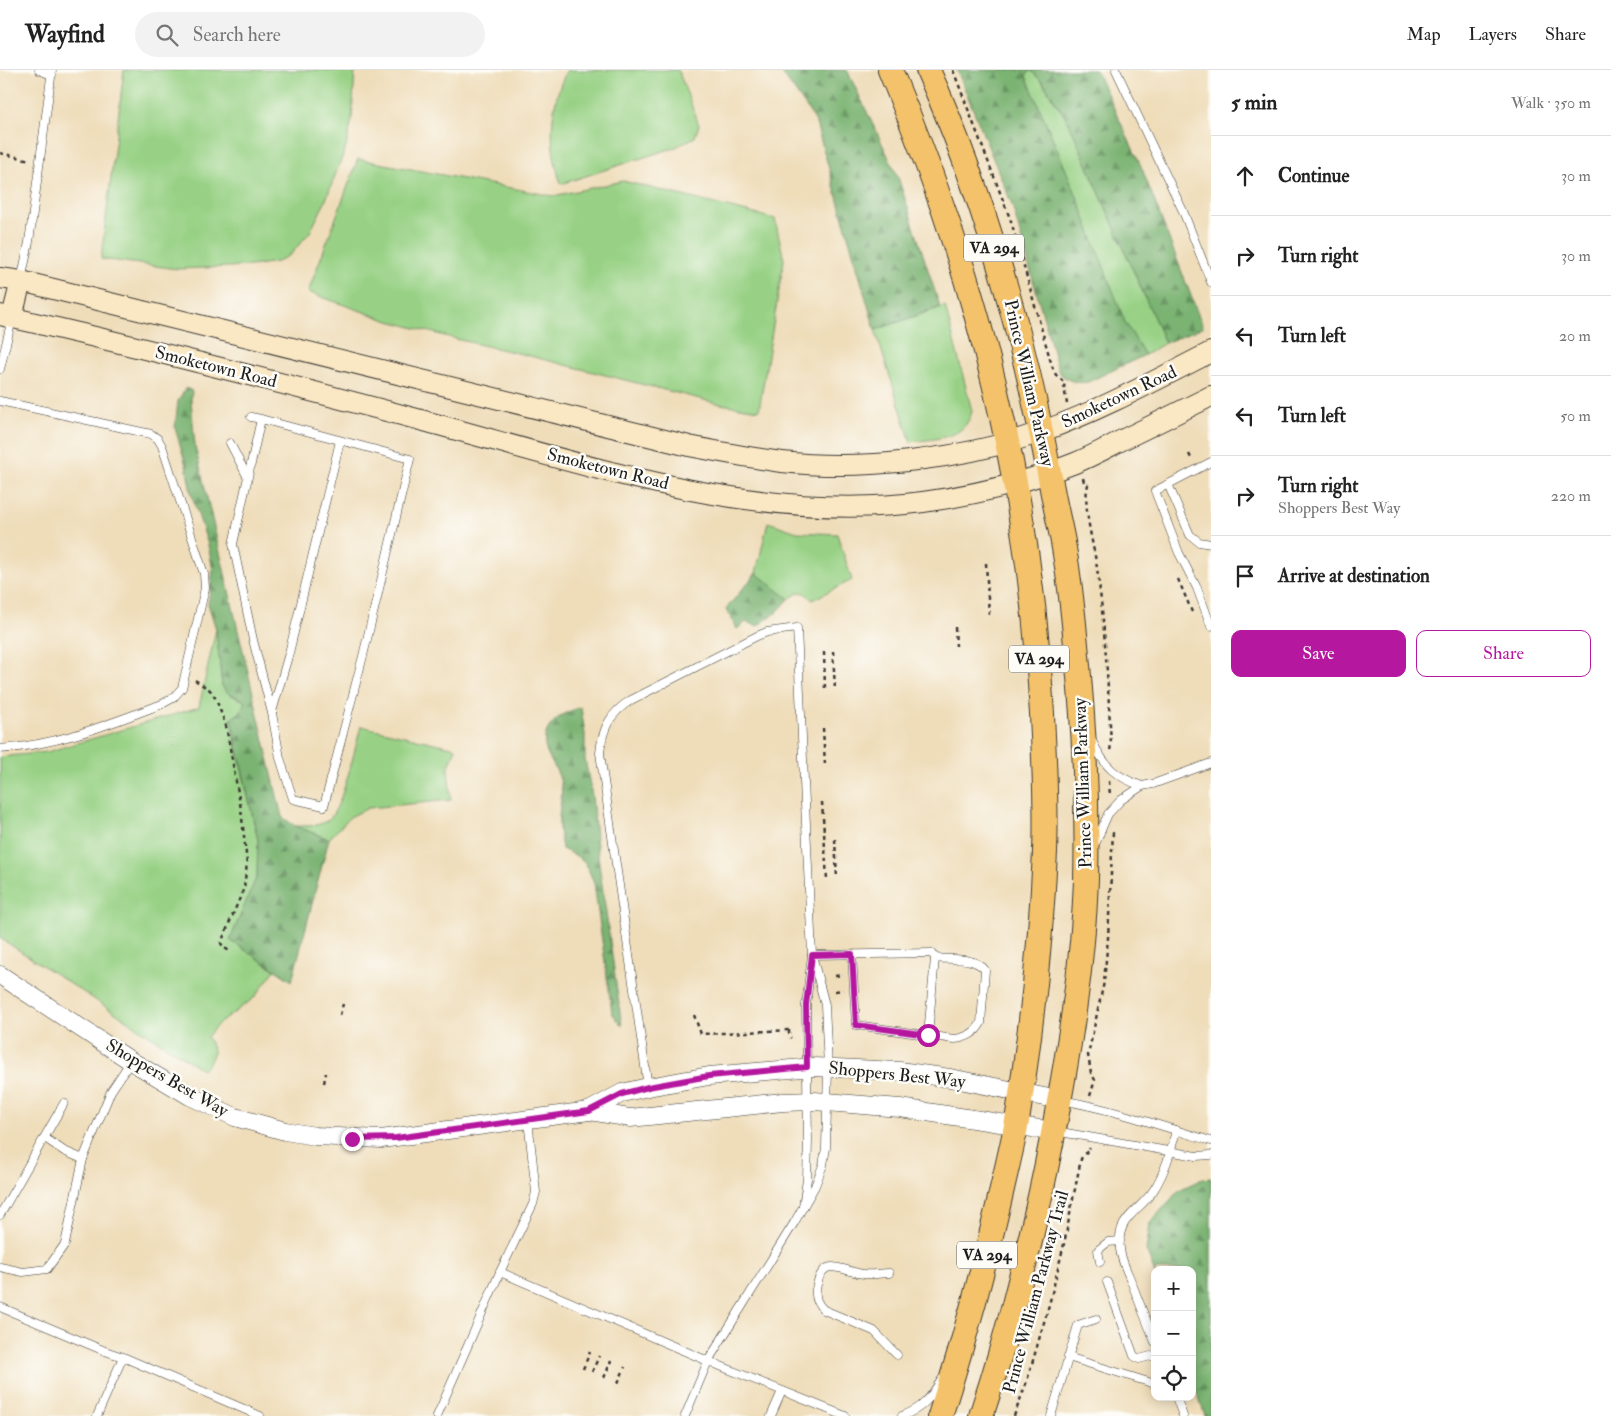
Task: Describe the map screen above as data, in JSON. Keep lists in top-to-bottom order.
{
  "streets": {
    "highway": ["VA 294", "Prince William Parkway"],
    "main road": ["Smoketown Road"],
    "street": ["Shoppers Best Way"],
    "path": ["Prince William Parkway Trail"]
  },
  "crossings": [
    ["Smoketown Road", "Prince William Parkway"],
    ["Prince William Parkway", "Shoppers Best Way"]
  ],
  "page": {
    "header": "Wayfind",
    "search": "Search here",
    "nav": ["Map", "Layers", "Share"],
    "heading": ["5 min", "Walk · 350 m"],
    "list": [
      ["Continue", "30 m"],
      ["Turn right", "30 m"],
      ["Turn left", "20 m"],
      ["Turn left", "50 m"],
      ["Turn right", "Shoppers Best Way", "220 m"],
      "Arrive at destination"
    ],
    "buttons": ["Save", "Share"],
    "map_buttons": ["+", "−"]
  }
}
